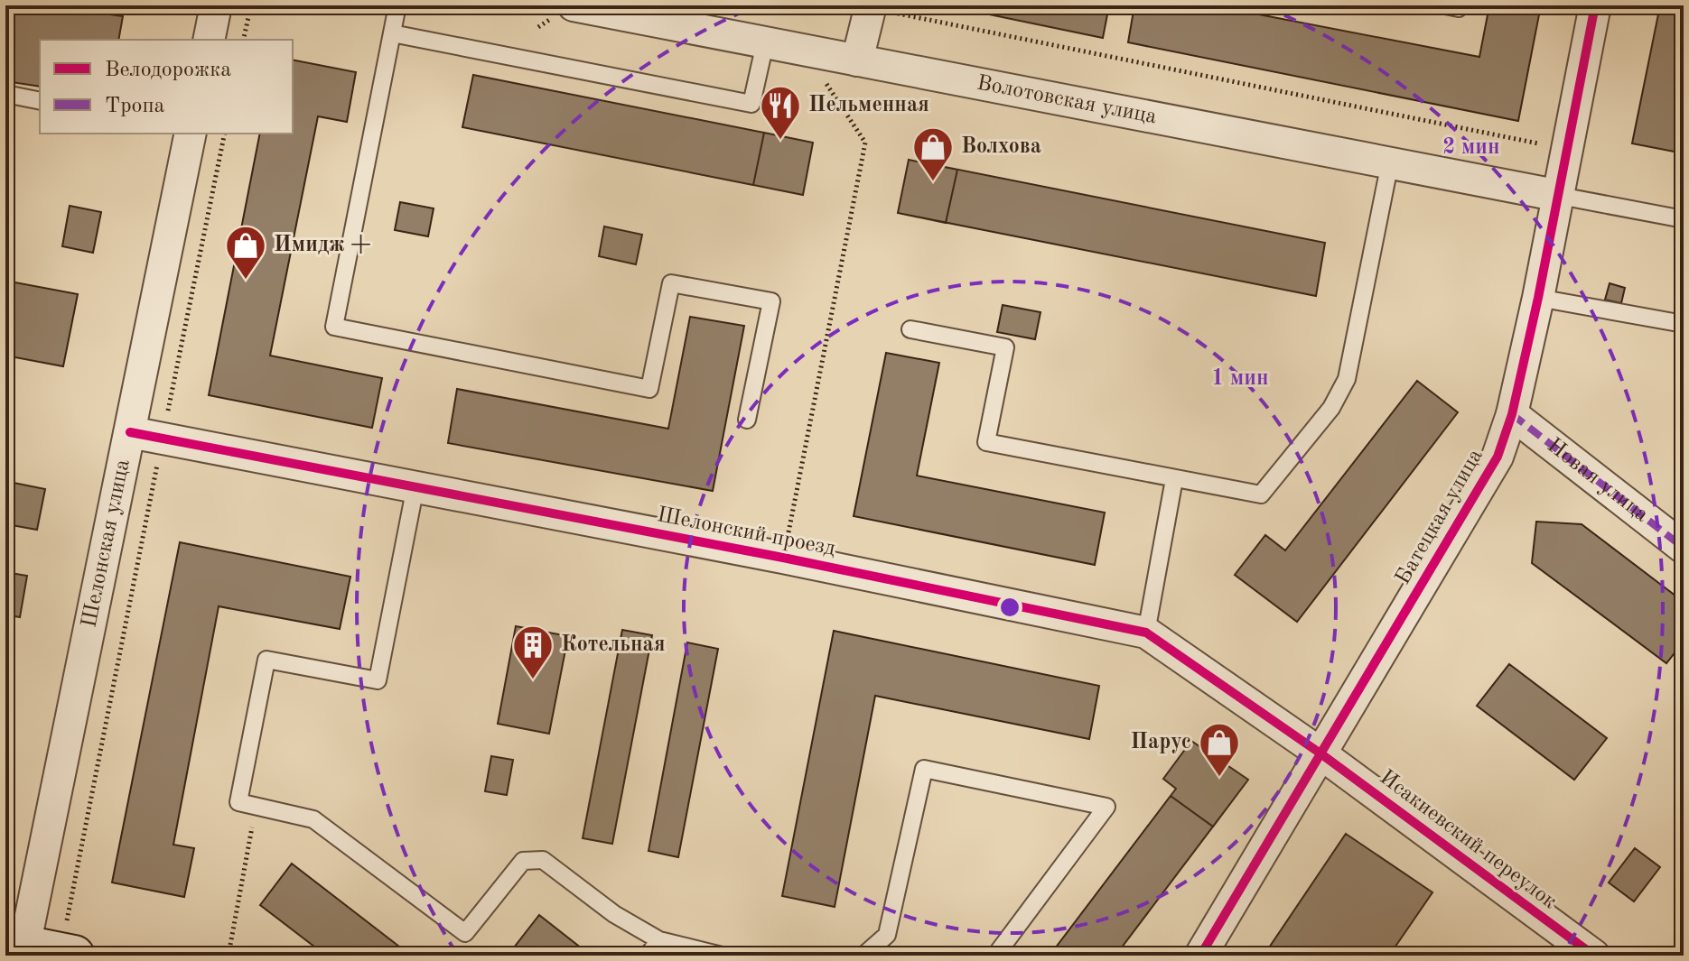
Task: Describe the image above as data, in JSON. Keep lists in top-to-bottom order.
{
  "streets": {
    "street": [
      "Волотовская улица",
      "Новая улица",
      "Батецкая улица",
      "Шелонский проезд",
      "Шелонская улица",
      "Исакиевский переулок"
    ]
  },
  "crossings": [
    ["Волотовская улица", "Батецкая улица"],
    ["Новая улица", "Батецкая улица"],
    ["Батецкая улица", "Шелонский проезд"],
    ["Батецкая улица", "Исакиевский переулок"],
    ["Шелонский проезд", "Шелонская улица"],
    ["Шелонский проезд", "Исакиевский переулок"]
  ],
  "places": {
    "restaurant": ["Пельменная"],
    "shop": ["Волхова", "Имидж +", "Парус"],
    "building": ["Котельная"]
  },
  "legend": ["Велодорожка", "Тропа"],
  "rings": ["2 мин", "1 мин"]
}
